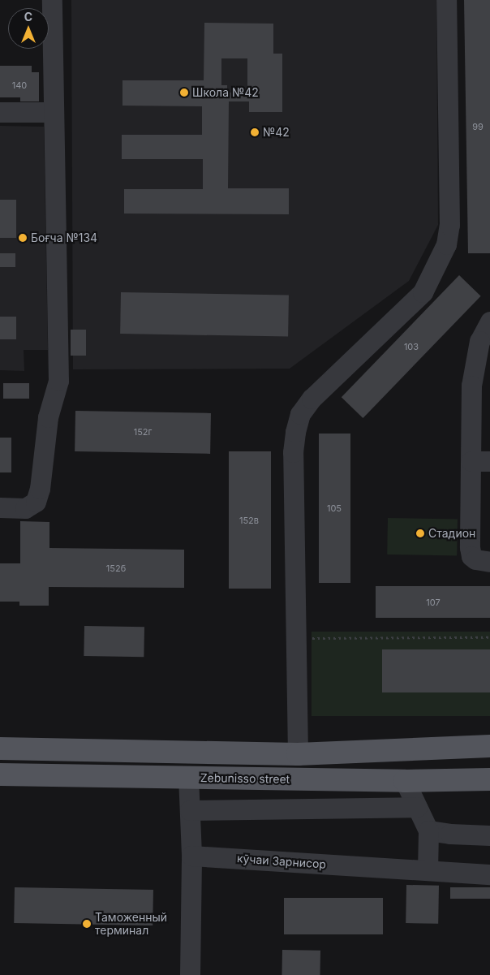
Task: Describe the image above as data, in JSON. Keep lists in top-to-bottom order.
{
  "streets": {
    "main road": ["Zebunisso street"],
    "lane": ["кӯчаи Зарнисор"]
  },
  "places": [
    "Школа №42",
    "№42",
    "Боғча №134",
    "Стадион",
    "Таможенный терминал"
  ],
  "house_numbers": [
    "140",
    "99",
    "103",
    "152г",
    "105",
    "152в",
    "152б",
    "107"
  ],
  "north": "top"
}
